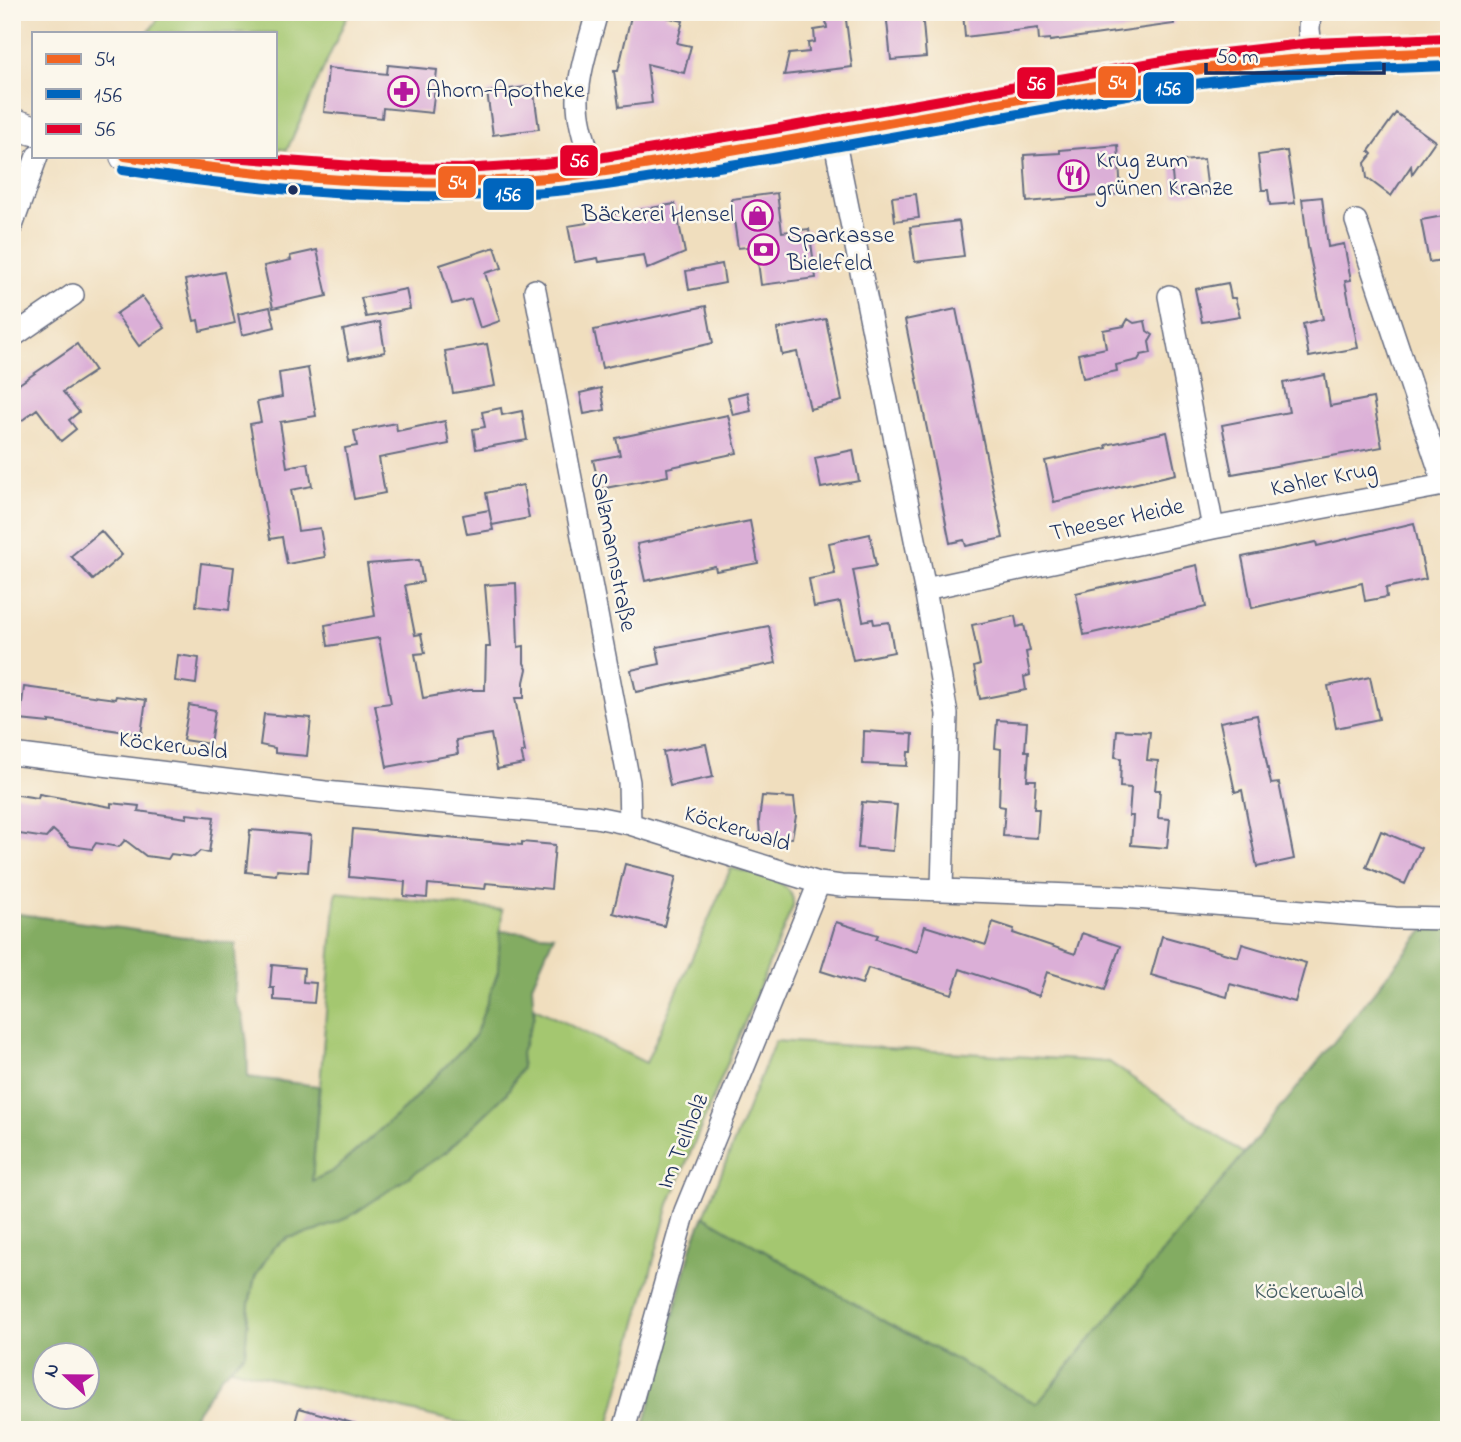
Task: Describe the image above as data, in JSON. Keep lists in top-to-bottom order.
{
  "streets": {
    "street": [
      "Kahler Krug",
      "Theeser Heide",
      "Salzmannstraße",
      "Köckerwald",
      "Im Teilholz"
    ]
  },
  "crossings": [
    ["Kahler Krug", "Theeser Heide"],
    ["Salzmannstraße", "Köckerwald"],
    ["Köckerwald", "Im Teilholz"]
  ],
  "parks": ["Köckerwald"],
  "places": {
    "pharmacy": ["Ahorn-Apotheke"],
    "restaurant": ["Krug zum grünen Kranze"],
    "shop": ["Bäckerei Hensel"],
    "bank": ["Sparkasse Bielefeld"]
  },
  "lines": ["transit line 56", "transit line 54", "transit line 156"],
  "legend": ["54", "156", "56"],
  "scale_bar": "50 m",
  "north": "left"
}
